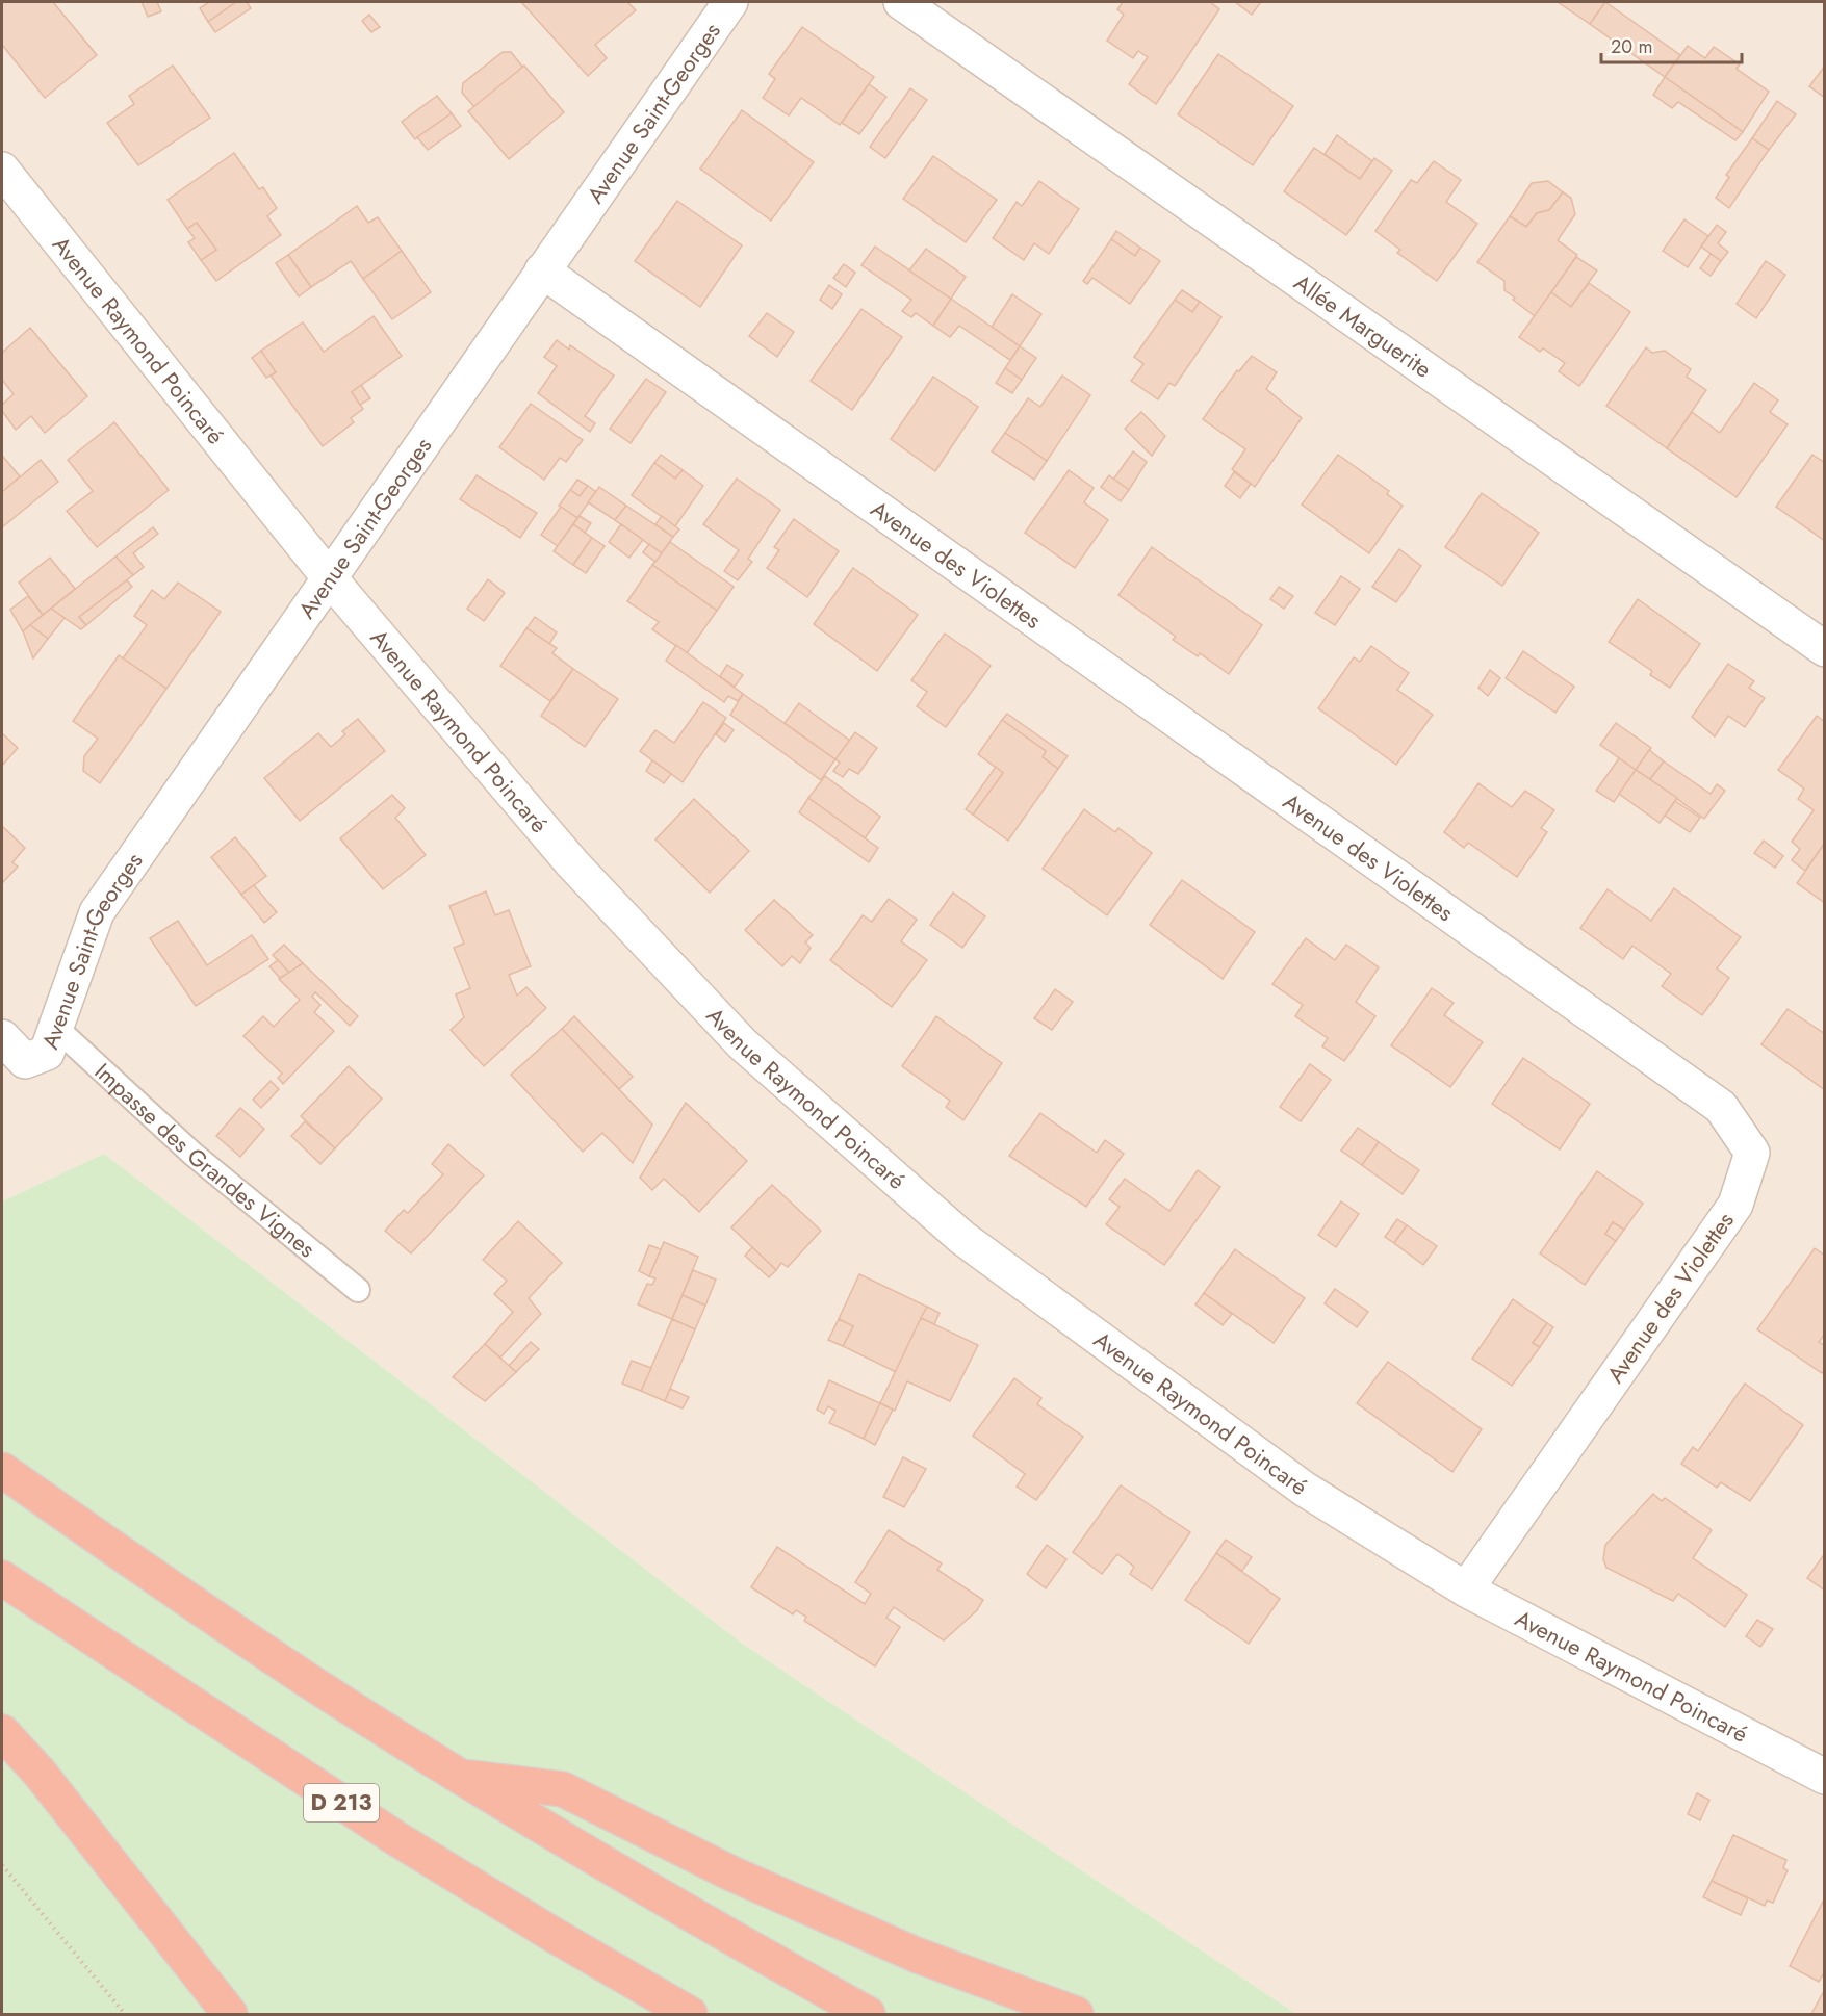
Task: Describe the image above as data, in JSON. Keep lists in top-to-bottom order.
{
  "streets": {
    "highway": ["D 213"],
    "street": [
      "Avenue Saint-Georges",
      "Allée Marguerite",
      "Avenue Raymond Poincaré",
      "Avenue des Violettes"
    ],
    "lane": ["Impasse des Grandes Vignes"]
  },
  "crossings": [
    ["Avenue Saint-Georges", "Avenue Raymond Poincaré"],
    ["Avenue Saint-Georges", "Avenue des Violettes"],
    ["Avenue Saint-Georges", "Impasse des Grandes Vignes"],
    ["Avenue Raymond Poincaré", "Avenue des Violettes"]
  ],
  "scale_bar": "20 m"
}
